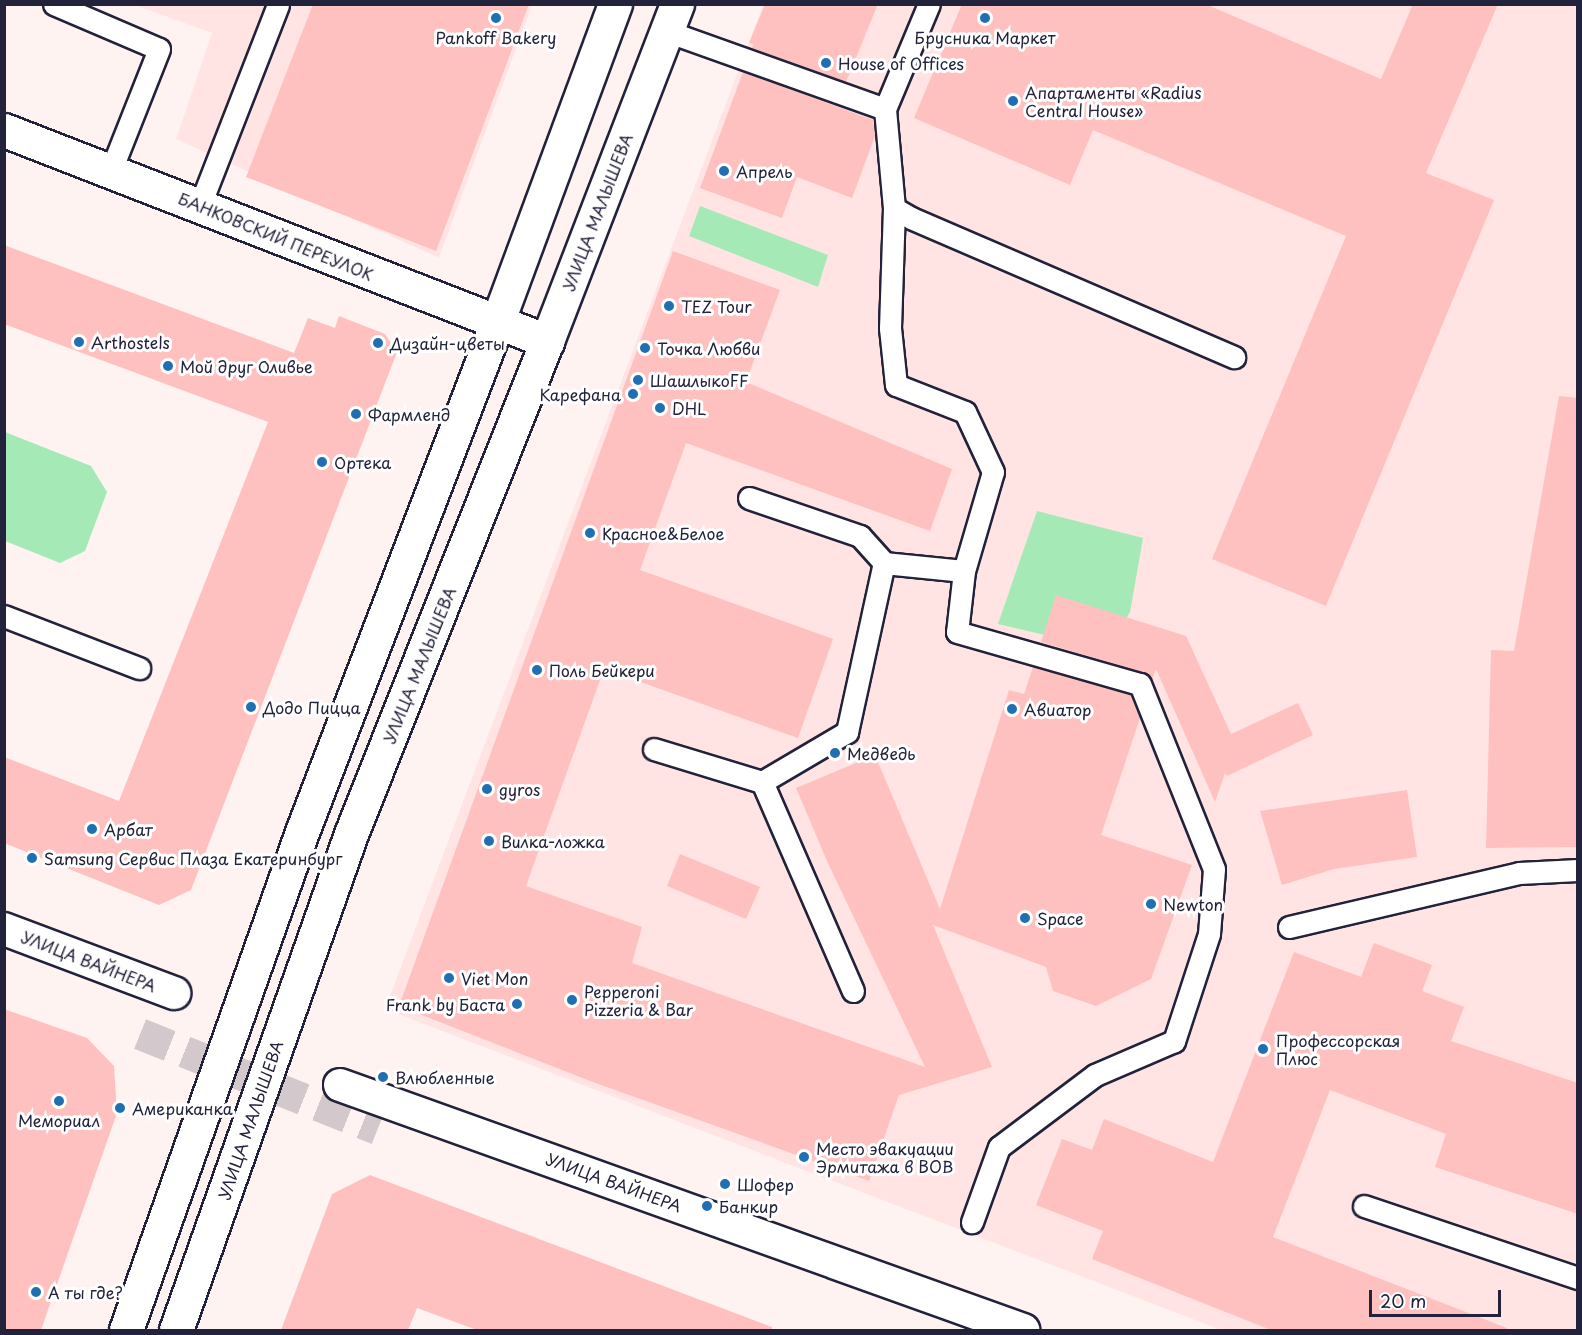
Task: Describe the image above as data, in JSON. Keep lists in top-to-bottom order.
{
  "streets": {
    "main road": ["УЛИЦА МАЛЫШЕВА", "БАНКОВСКИЙ ПЕРЕУЛОК"],
    "street": ["УЛИЦА ВАЙНЕРА"]
  },
  "crossings": [
    ["УЛИЦА МАЛЫШЕВА", "БАНКОВСКИЙ ПЕРЕУЛОК"]
  ],
  "places": [
    "Pankoff Bakery",
    "Брусника Маркет",
    "House of Offices",
    "Апартаменты «Radius Central House»",
    "Апрель",
    "TEZ Tour",
    "Arthostels",
    "Дизайн-цветы",
    "Точка Любви",
    "Мой друг Оливье",
    "ШашлыкоFF",
    "Карефана",
    "DHL",
    "Фармленд",
    "Ортека",
    "Красное&Белое",
    "Поль Бейкери",
    "Додо Пицца",
    "Авиатор",
    "Медведь",
    "gyros",
    "Арбат",
    "Вилка-ложка",
    "Samsung Сервис Плаза Екатеринбург",
    "Newton",
    "Space",
    "Viet Mon",
    "Pepperoni Pizzeria & Bar",
    "Frank by Баста",
    "Профессорская Плюс",
    "Влюбленные",
    "Мемориал",
    "Американка",
    "Место эвакуации Эрмитажа в ВОВ",
    "Шофер",
    "Банкир",
    "А ты где?"
  ],
  "scale_bar": "20 m"
}
